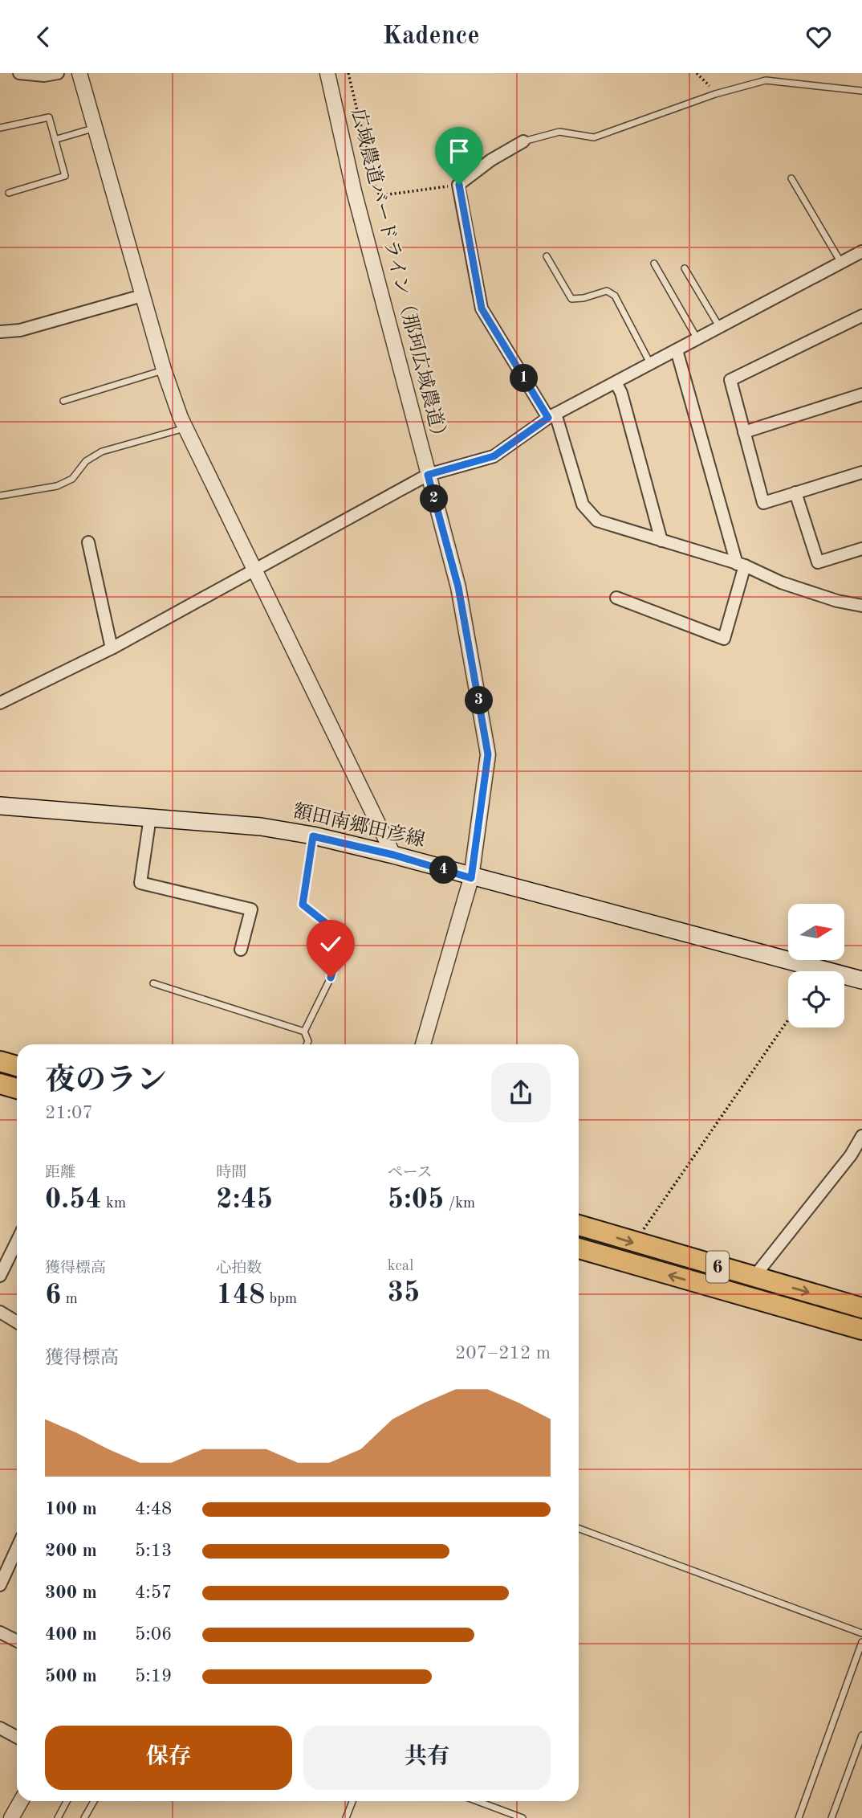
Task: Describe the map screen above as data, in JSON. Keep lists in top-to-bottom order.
{
  "streets": {
    "highway": ["6"],
    "main road": ["額田南郷田彦線"],
    "street": ["広域農道バードライン（那珂広域農道）"]
  },
  "crossings": [
    ["広域農道バードライン（那珂広域農道）", "額田南郷田彦線"]
  ],
  "north": "right",
  "page": {
    "header": "Kadence",
    "pins": [
      "1",
      "2",
      "3",
      "4"
    ],
    "heading": ["夜のラン", "21:07"],
    "stats": [
      ["距離", "0.54 km"],
      ["時間", "2:45"],
      ["ペース", "5:05 /km"],
      ["獲得標高", "6 m"],
      ["心拍数", "148 bpm"],
      ["kcal", "35"]
    ],
    "chart": ["獲得標高", "207–212 m"],
    "list": [
      {
        "name": "100 m",
        "note": "4:48"
      },
      {
        "name": "200 m",
        "note": "5:13"
      },
      {
        "name": "300 m",
        "note": "4:57"
      },
      {
        "name": "400 m",
        "note": "5:06"
      },
      {
        "name": "500 m",
        "note": "5:19"
      }
    ],
    "buttons": ["保存", "共有"]
  }
}
